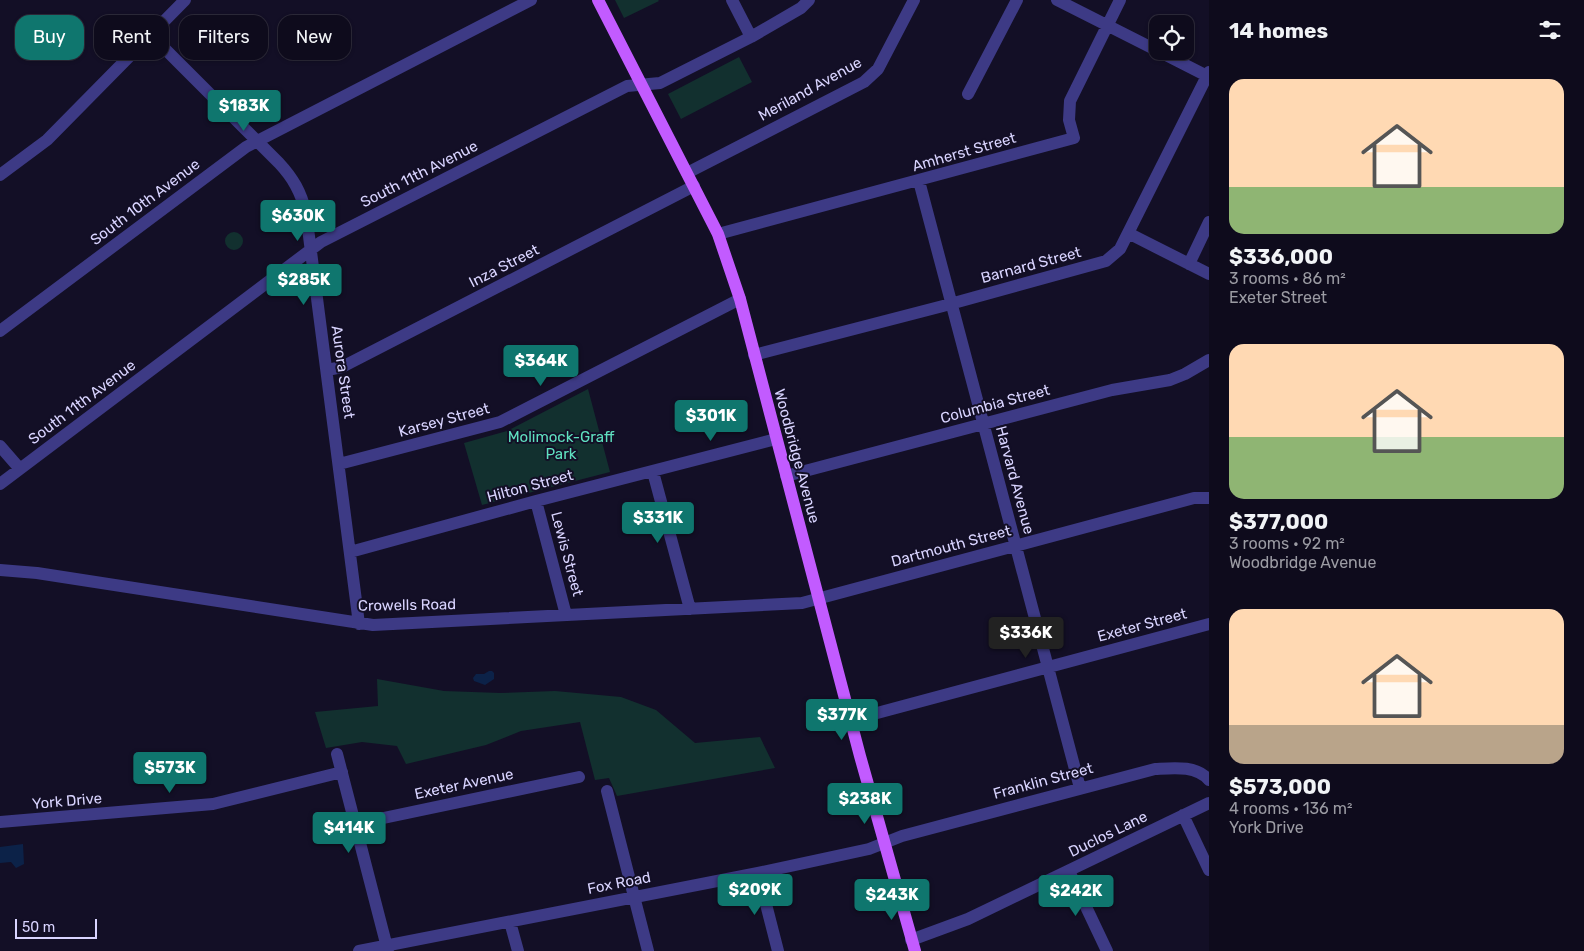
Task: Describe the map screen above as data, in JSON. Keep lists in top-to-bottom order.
{
  "streets": {
    "main road": ["Woodbridge Avenue"],
    "street": [
      "Meriland Avenue",
      "Amherst Street",
      "South 11th Avenue",
      "South 10th Avenue",
      "Barnard Street",
      "Inza Street",
      "Aurora Street",
      "Columbia Street",
      "Karsey Street",
      "Harvard Avenue",
      "Hilton Street",
      "Dartmouth Street",
      "Lewis Street",
      "Crowells Road",
      "Exeter Street",
      "Franklin Street",
      "Exeter Avenue",
      "York Drive",
      "Duclos Lane",
      "Fox Road"
    ]
  },
  "crossings": [
    ["Meriland Avenue", "Woodbridge Avenue"],
    ["Amherst Street", "Woodbridge Avenue"],
    ["Amherst Street", "Harvard Avenue"],
    ["South 11th Avenue", "Aurora Street"],
    ["South 11th Avenue", "Woodbridge Avenue"],
    ["South 10th Avenue", "Aurora Street"],
    ["Barnard Street", "Woodbridge Avenue"],
    ["Barnard Street", "Harvard Avenue"],
    ["Inza Street", "Aurora Street"],
    ["Inza Street", "Woodbridge Avenue"],
    ["Aurora Street", "Karsey Street"],
    ["Aurora Street", "Hilton Street"],
    ["Aurora Street", "Crowells Road"],
    ["Columbia Street", "Woodbridge Avenue"],
    ["Columbia Street", "Harvard Avenue"],
    ["Karsey Street", "Woodbridge Avenue"],
    ["Woodbridge Avenue", "Hilton Street"],
    ["Woodbridge Avenue", "Dartmouth Street"],
    ["Woodbridge Avenue", "Crowells Road"],
    ["Woodbridge Avenue", "Exeter Street"],
    ["Woodbridge Avenue", "Franklin Street"],
    ["Woodbridge Avenue", "Duclos Lane"],
    ["Woodbridge Avenue", "Fox Road"],
    ["Harvard Avenue", "Dartmouth Street"],
    ["Harvard Avenue", "Exeter Street"],
    ["Harvard Avenue", "Franklin Street"],
    ["Hilton Street", "Lewis Street"],
    ["Dartmouth Street", "Crowells Road"],
    ["Lewis Street", "Crowells Road"],
    ["Franklin Street", "Fox Road"]
  ],
  "parks": ["Molimock-Graff Park"],
  "scale_bar": "50 m",
  "page": {
    "heading": "14 homes",
    "chip": [
      "Buy",
      "Rent",
      "Filters",
      "New"
    ],
    "list": [
      {
        "name": "$336,000",
        "note": "3 rooms · 86 m² · Exeter Street"
      },
      {
        "name": "$377,000",
        "note": "3 rooms · 92 m² · Woodbridge Avenue"
      },
      {
        "name": "$573,000",
        "note": "4 rooms · 136 m² · York Drive"
      }
    ],
    "price": [
      "$183K",
      "$630K",
      "$285K",
      "$364K",
      "$301K",
      "$331K",
      "$336K",
      "$377K",
      "$573K",
      "$238K",
      "$414K",
      "$209K",
      "$242K",
      "$243K"
    ],
    "scale": "50 m"
  }
}
